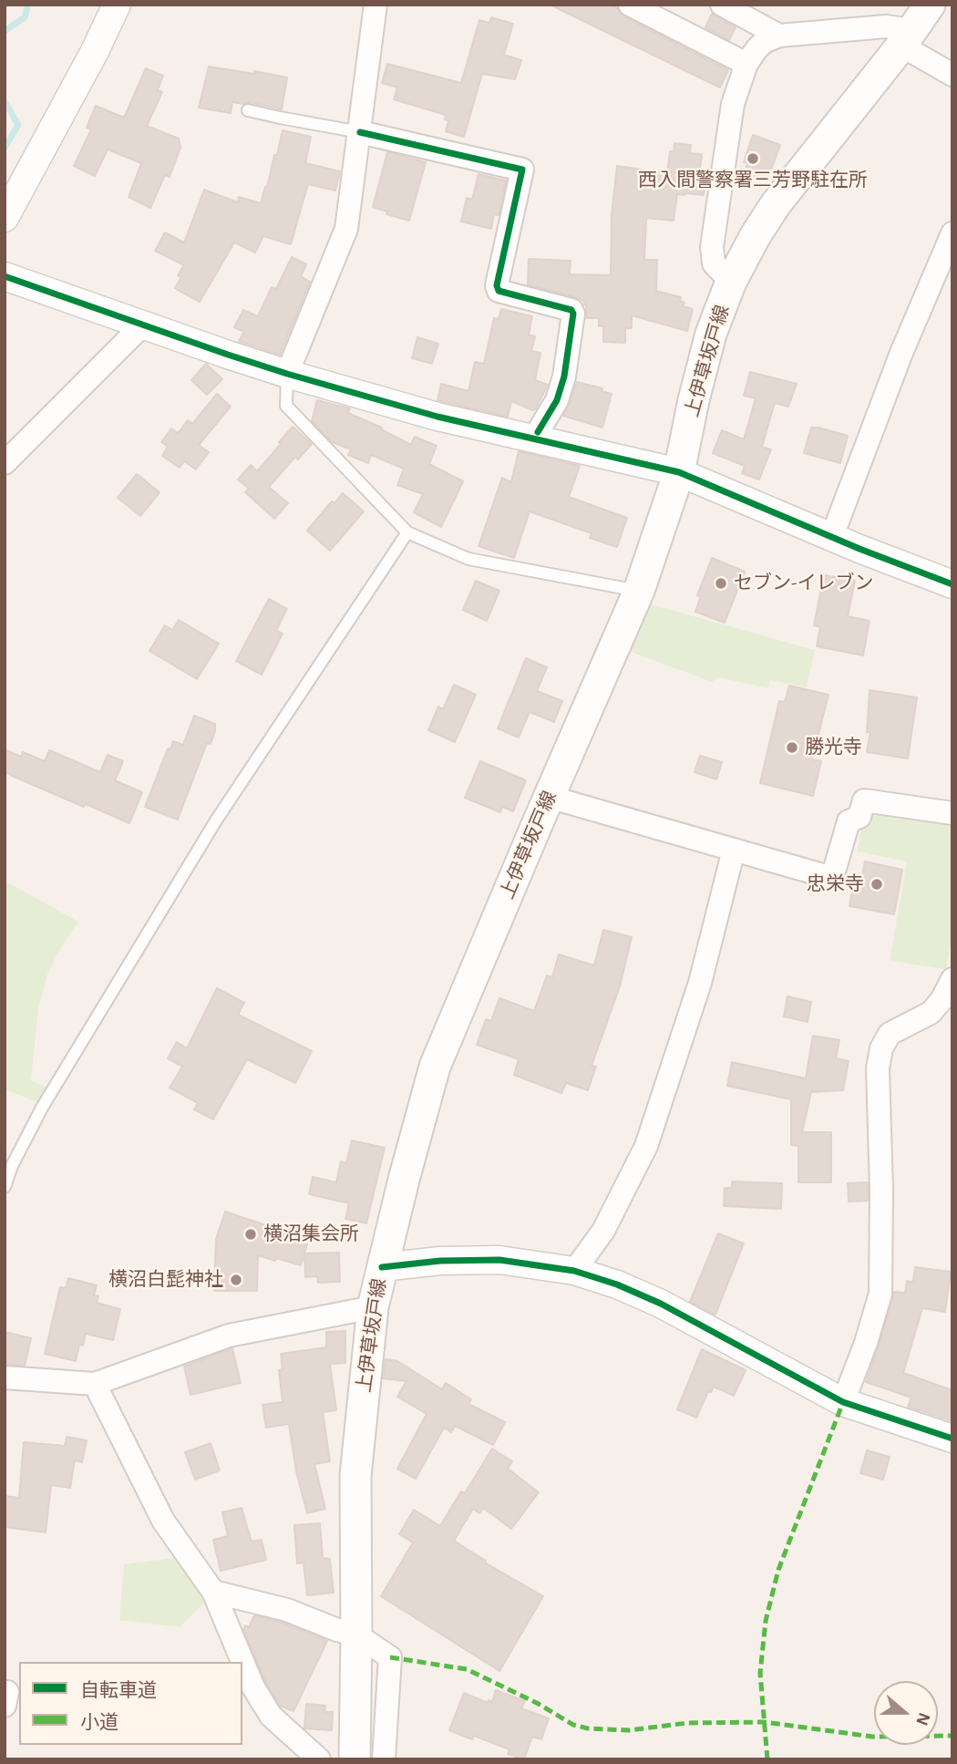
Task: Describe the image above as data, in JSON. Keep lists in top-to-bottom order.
{
  "streets": {
    "main road": ["上伊草坂戸線"]
  },
  "places": [
    "西入間警察署三芳野駐在所",
    "セブン-イレブン",
    "勝光寺",
    "忠栄寺",
    "横沼集会所",
    "横沼白髭神社"
  ],
  "legend": ["自転車道", "小道"],
  "north": "right"
}
